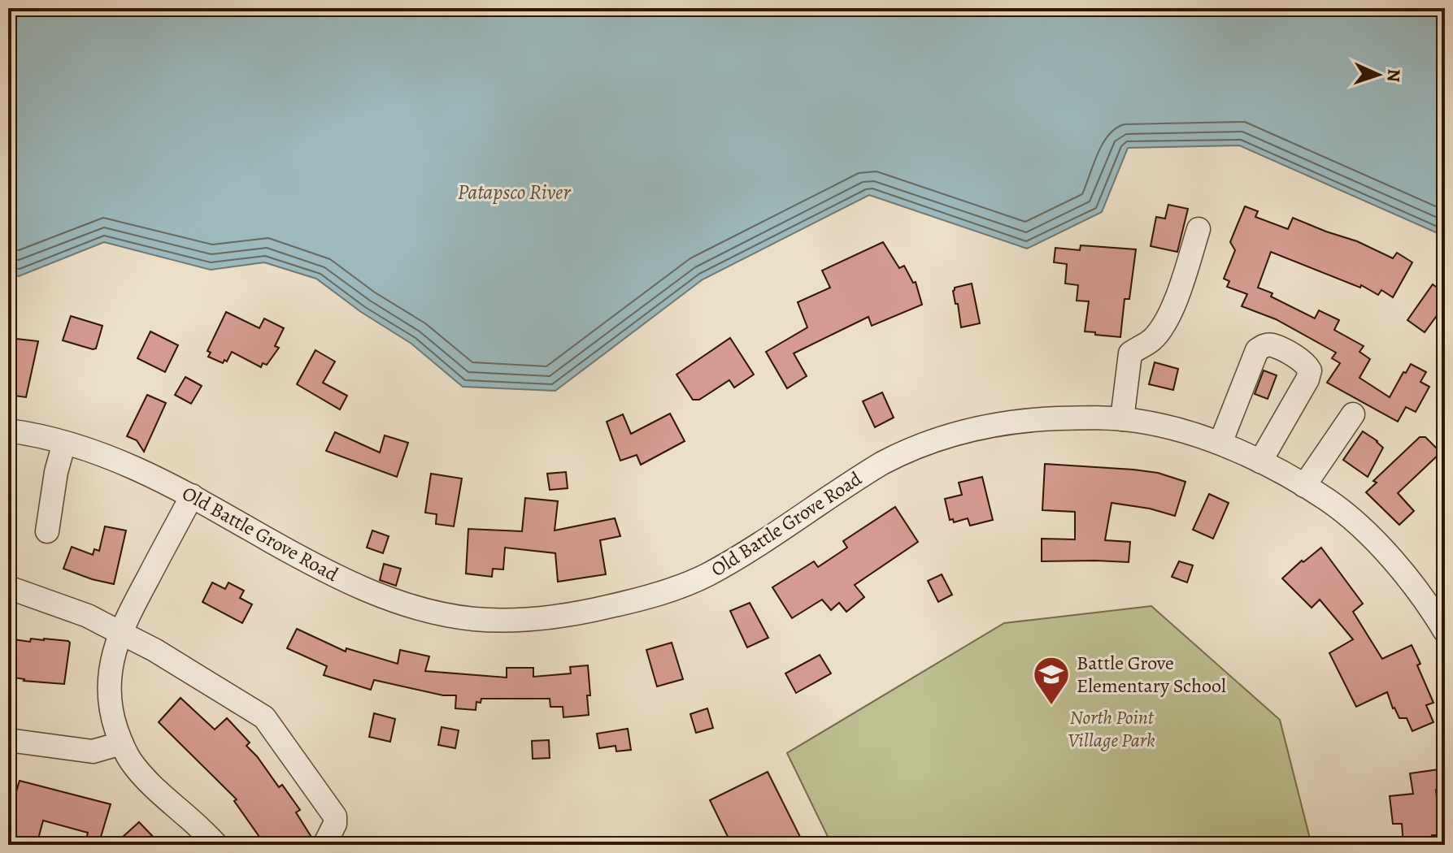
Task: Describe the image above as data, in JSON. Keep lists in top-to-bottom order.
{
  "streets": {
    "street": ["Old Battle Grove Road"]
  },
  "water": ["Patapsco River"],
  "parks": ["North Point Village Park"],
  "places": {
    "school or university": ["Battle Grove Elementary School"]
  },
  "north": "right"
}
